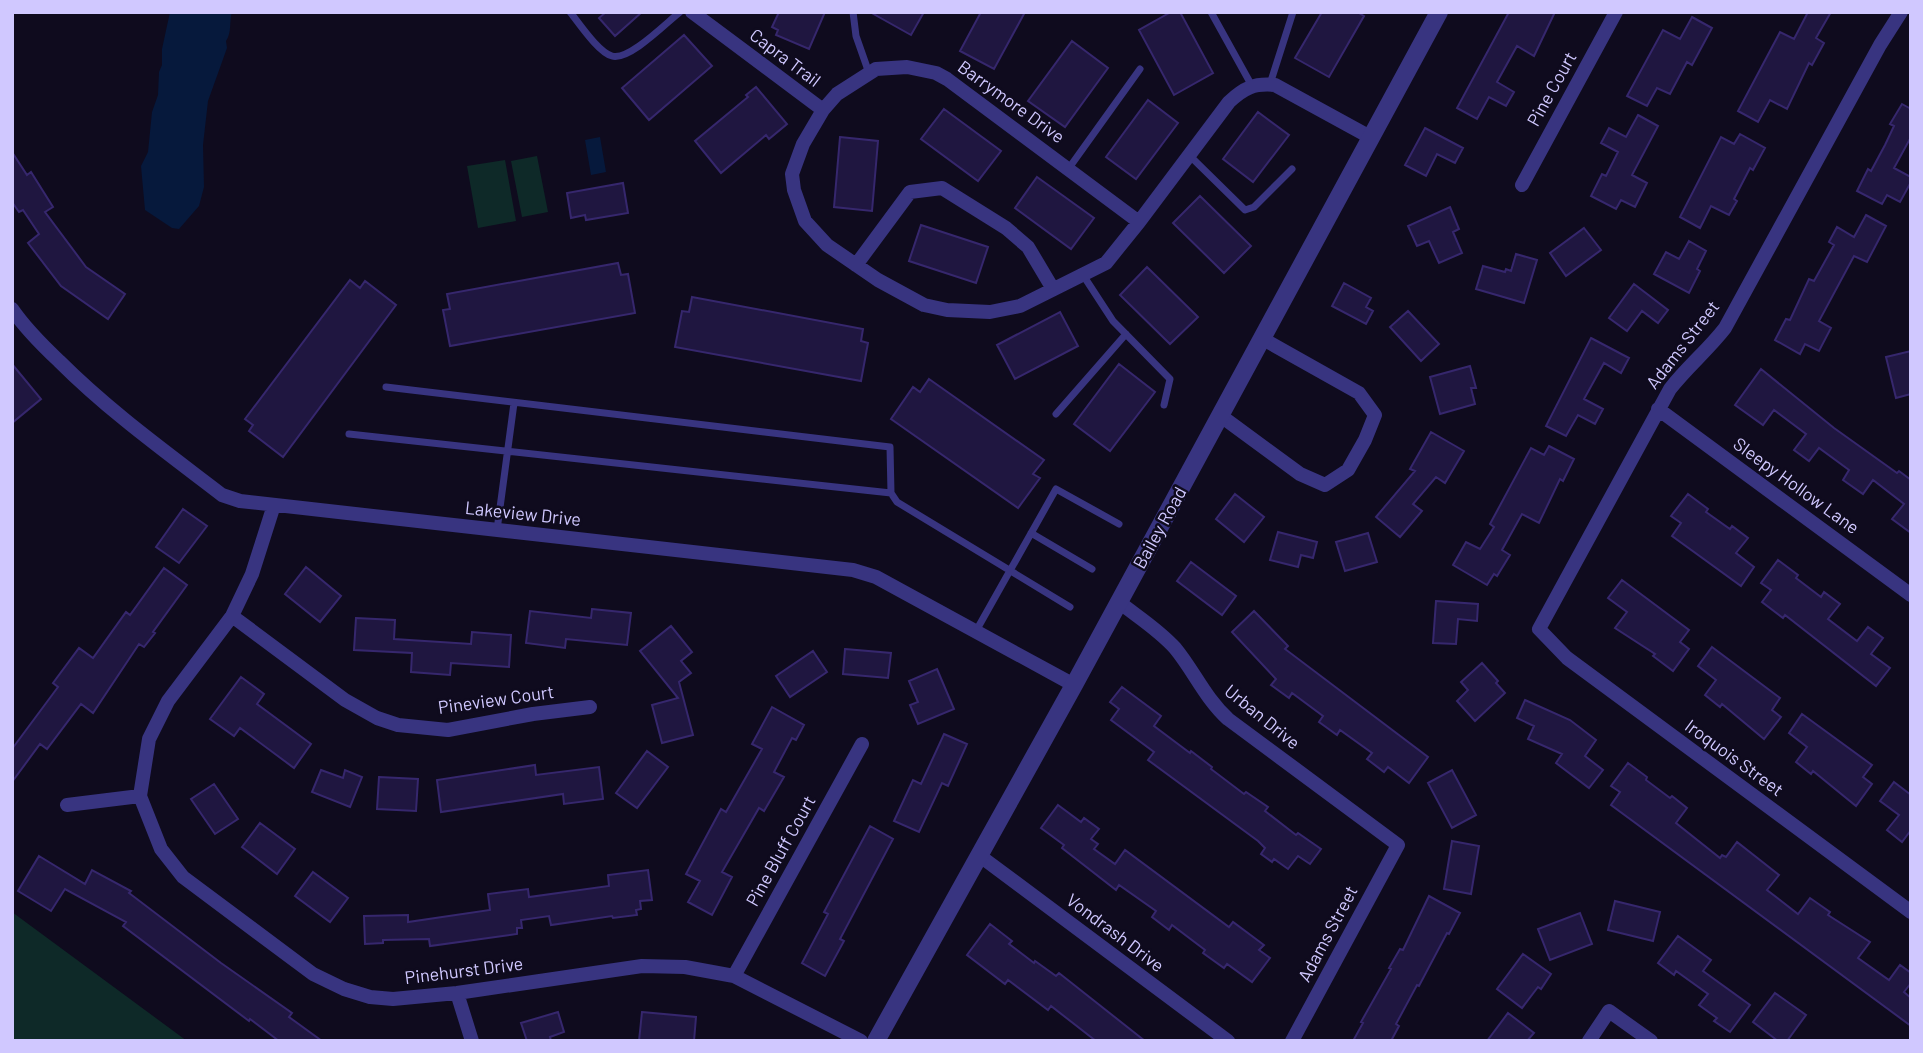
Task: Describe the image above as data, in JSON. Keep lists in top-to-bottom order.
{
  "streets": {
    "street": [
      "Capra Trail",
      "Pine Court",
      "Barrymore Drive",
      "Adams Street",
      "Sleepy Hollow Lane",
      "Lakeview Drive",
      "Bailey Road",
      "Pineview Court",
      "Urban Drive",
      "Iroquois Street",
      "Pine Bluff Court",
      "Vondrash Drive",
      "Pinehurst Drive"
    ]
  },
  "crossings": [
    ["Capra Trail", "Barrymore Drive"],
    ["Adams Street", "Sleepy Hollow Lane"],
    ["Adams Street", "Urban Drive"],
    ["Adams Street", "Iroquois Street"],
    ["Lakeview Drive", "Bailey Road"],
    ["Lakeview Drive", "Pinehurst Drive"],
    ["Bailey Road", "Urban Drive"],
    ["Bailey Road", "Vondrash Drive"],
    ["Pineview Court", "Pinehurst Drive"],
    ["Pine Bluff Court", "Pinehurst Drive"]
  ]
}
